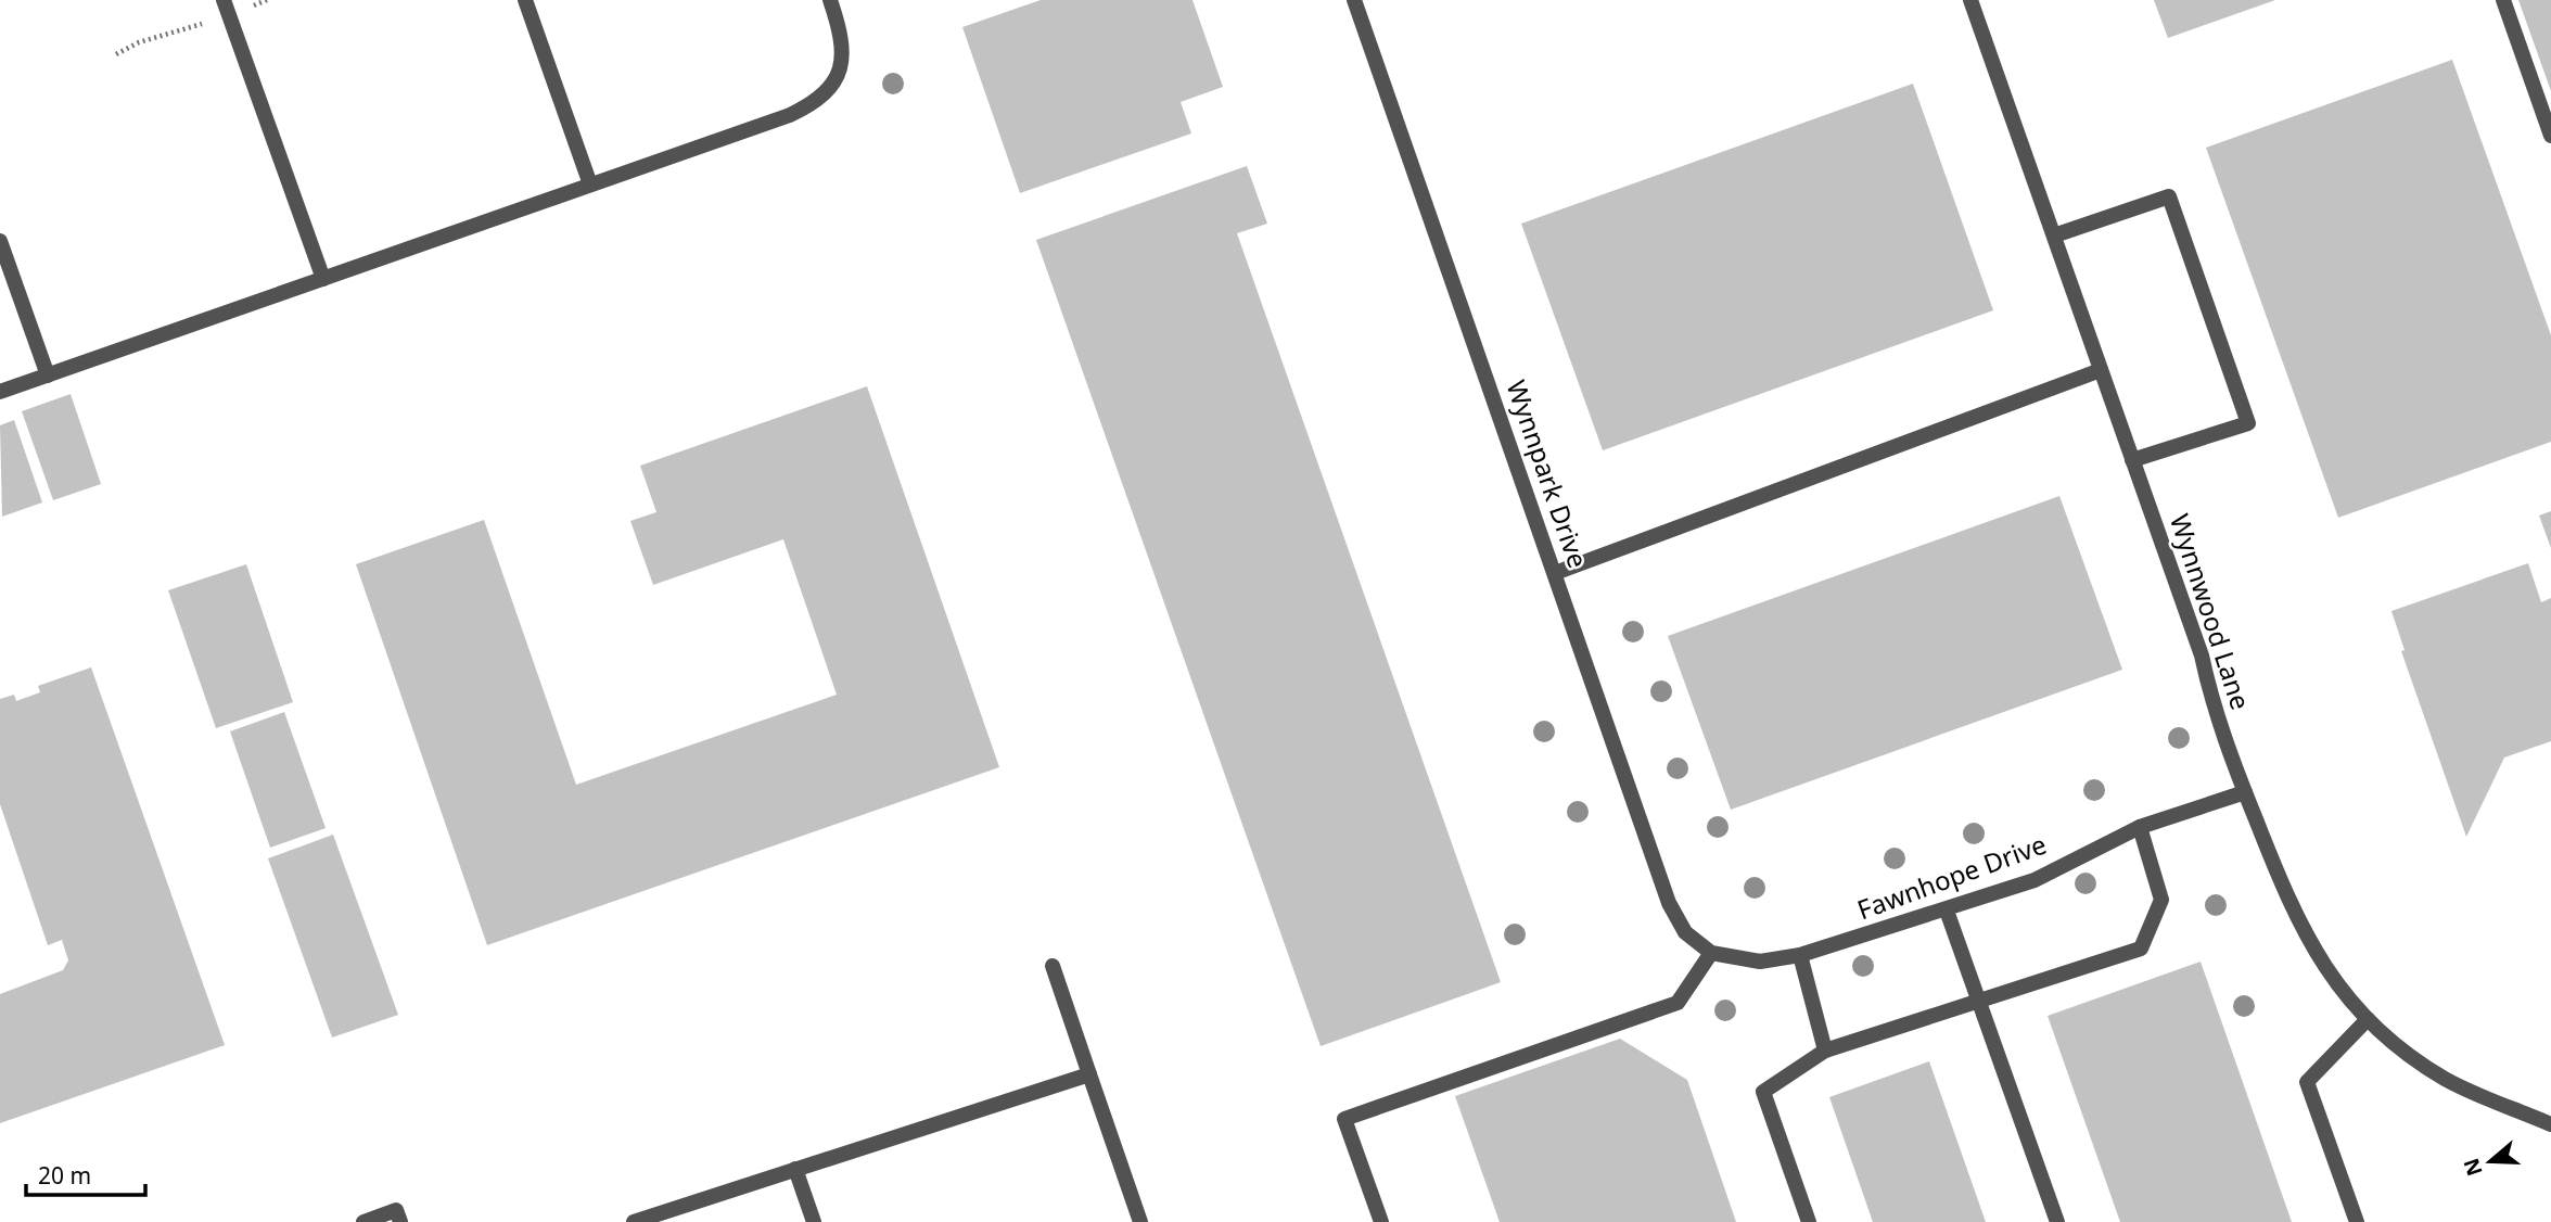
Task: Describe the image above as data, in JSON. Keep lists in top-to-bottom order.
{
  "streets": {
    "street": ["Wynnpark Drive", "Wynnwood Lane", "Fawnhope Drive"]
  },
  "crossings": [
    ["Wynnpark Drive", "Fawnhope Drive"],
    ["Wynnwood Lane", "Fawnhope Drive"]
  ],
  "scale_bar": "20 m",
  "north": "left"
}
